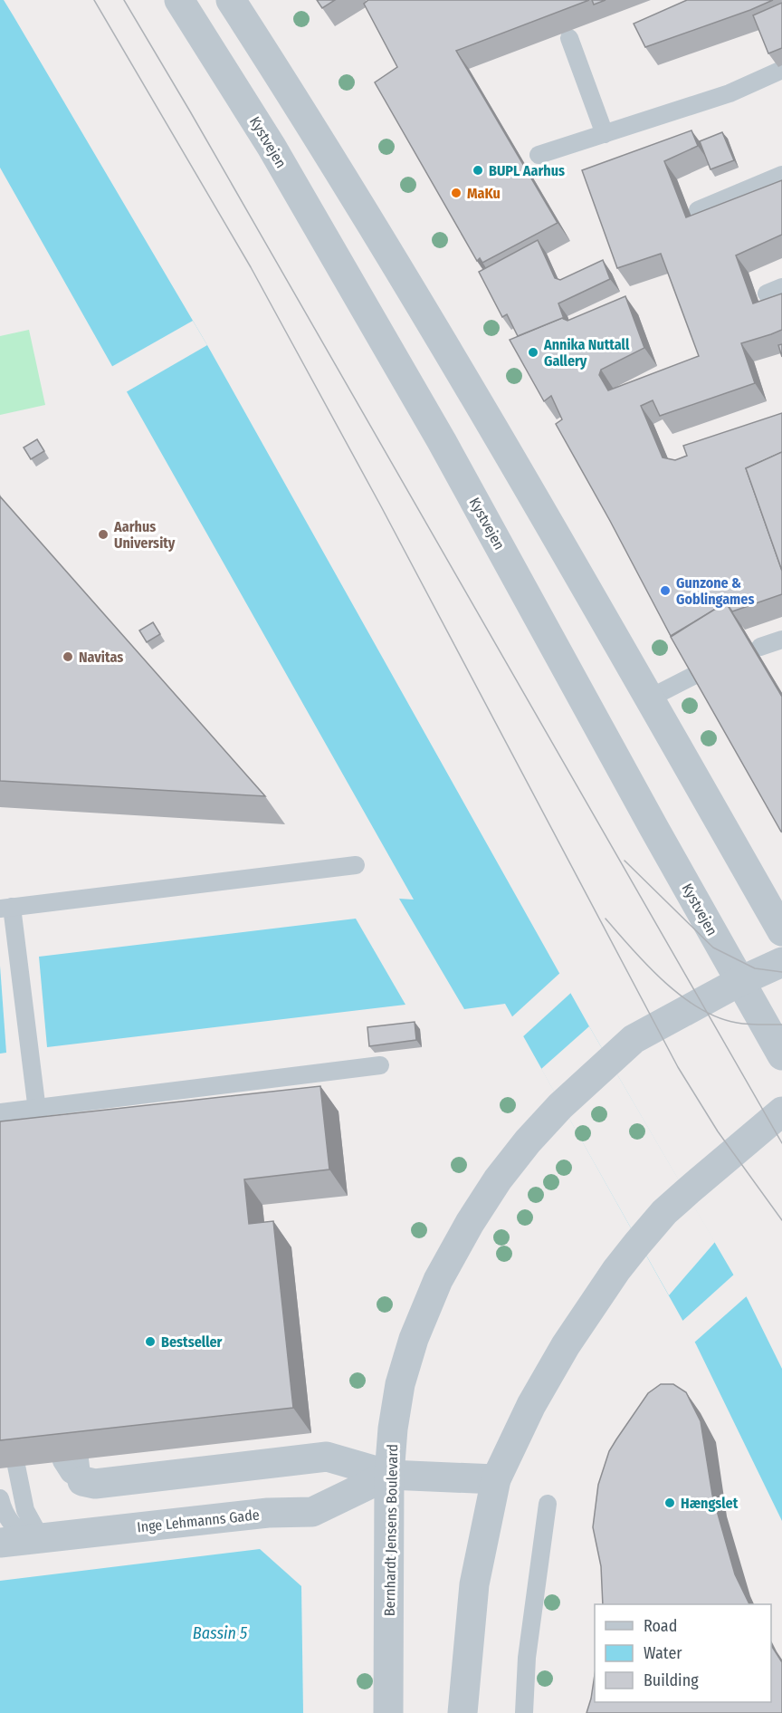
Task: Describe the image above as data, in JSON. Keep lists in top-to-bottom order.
{
  "streets": {
    "street": ["Kystvejen", "Inge Lehmanns Gade", "Bernhardt Jensens Boulevard"]
  },
  "crossings": [
    ["Kystvejen", "Bernhardt Jensens Boulevard"],
    ["Inge Lehmanns Gade", "Bernhardt Jensens Boulevard"]
  ],
  "water": ["Bassin 5"],
  "places": [
    "BUPL Aarhus",
    "MaKu",
    "Annika Nuttall Gallery",
    "Aarhus University",
    "Gunzone & Goblingames",
    "Navitas",
    "Bestseller",
    "Hængslet"
  ],
  "legend": ["Road", "Water", "Building"]
}
